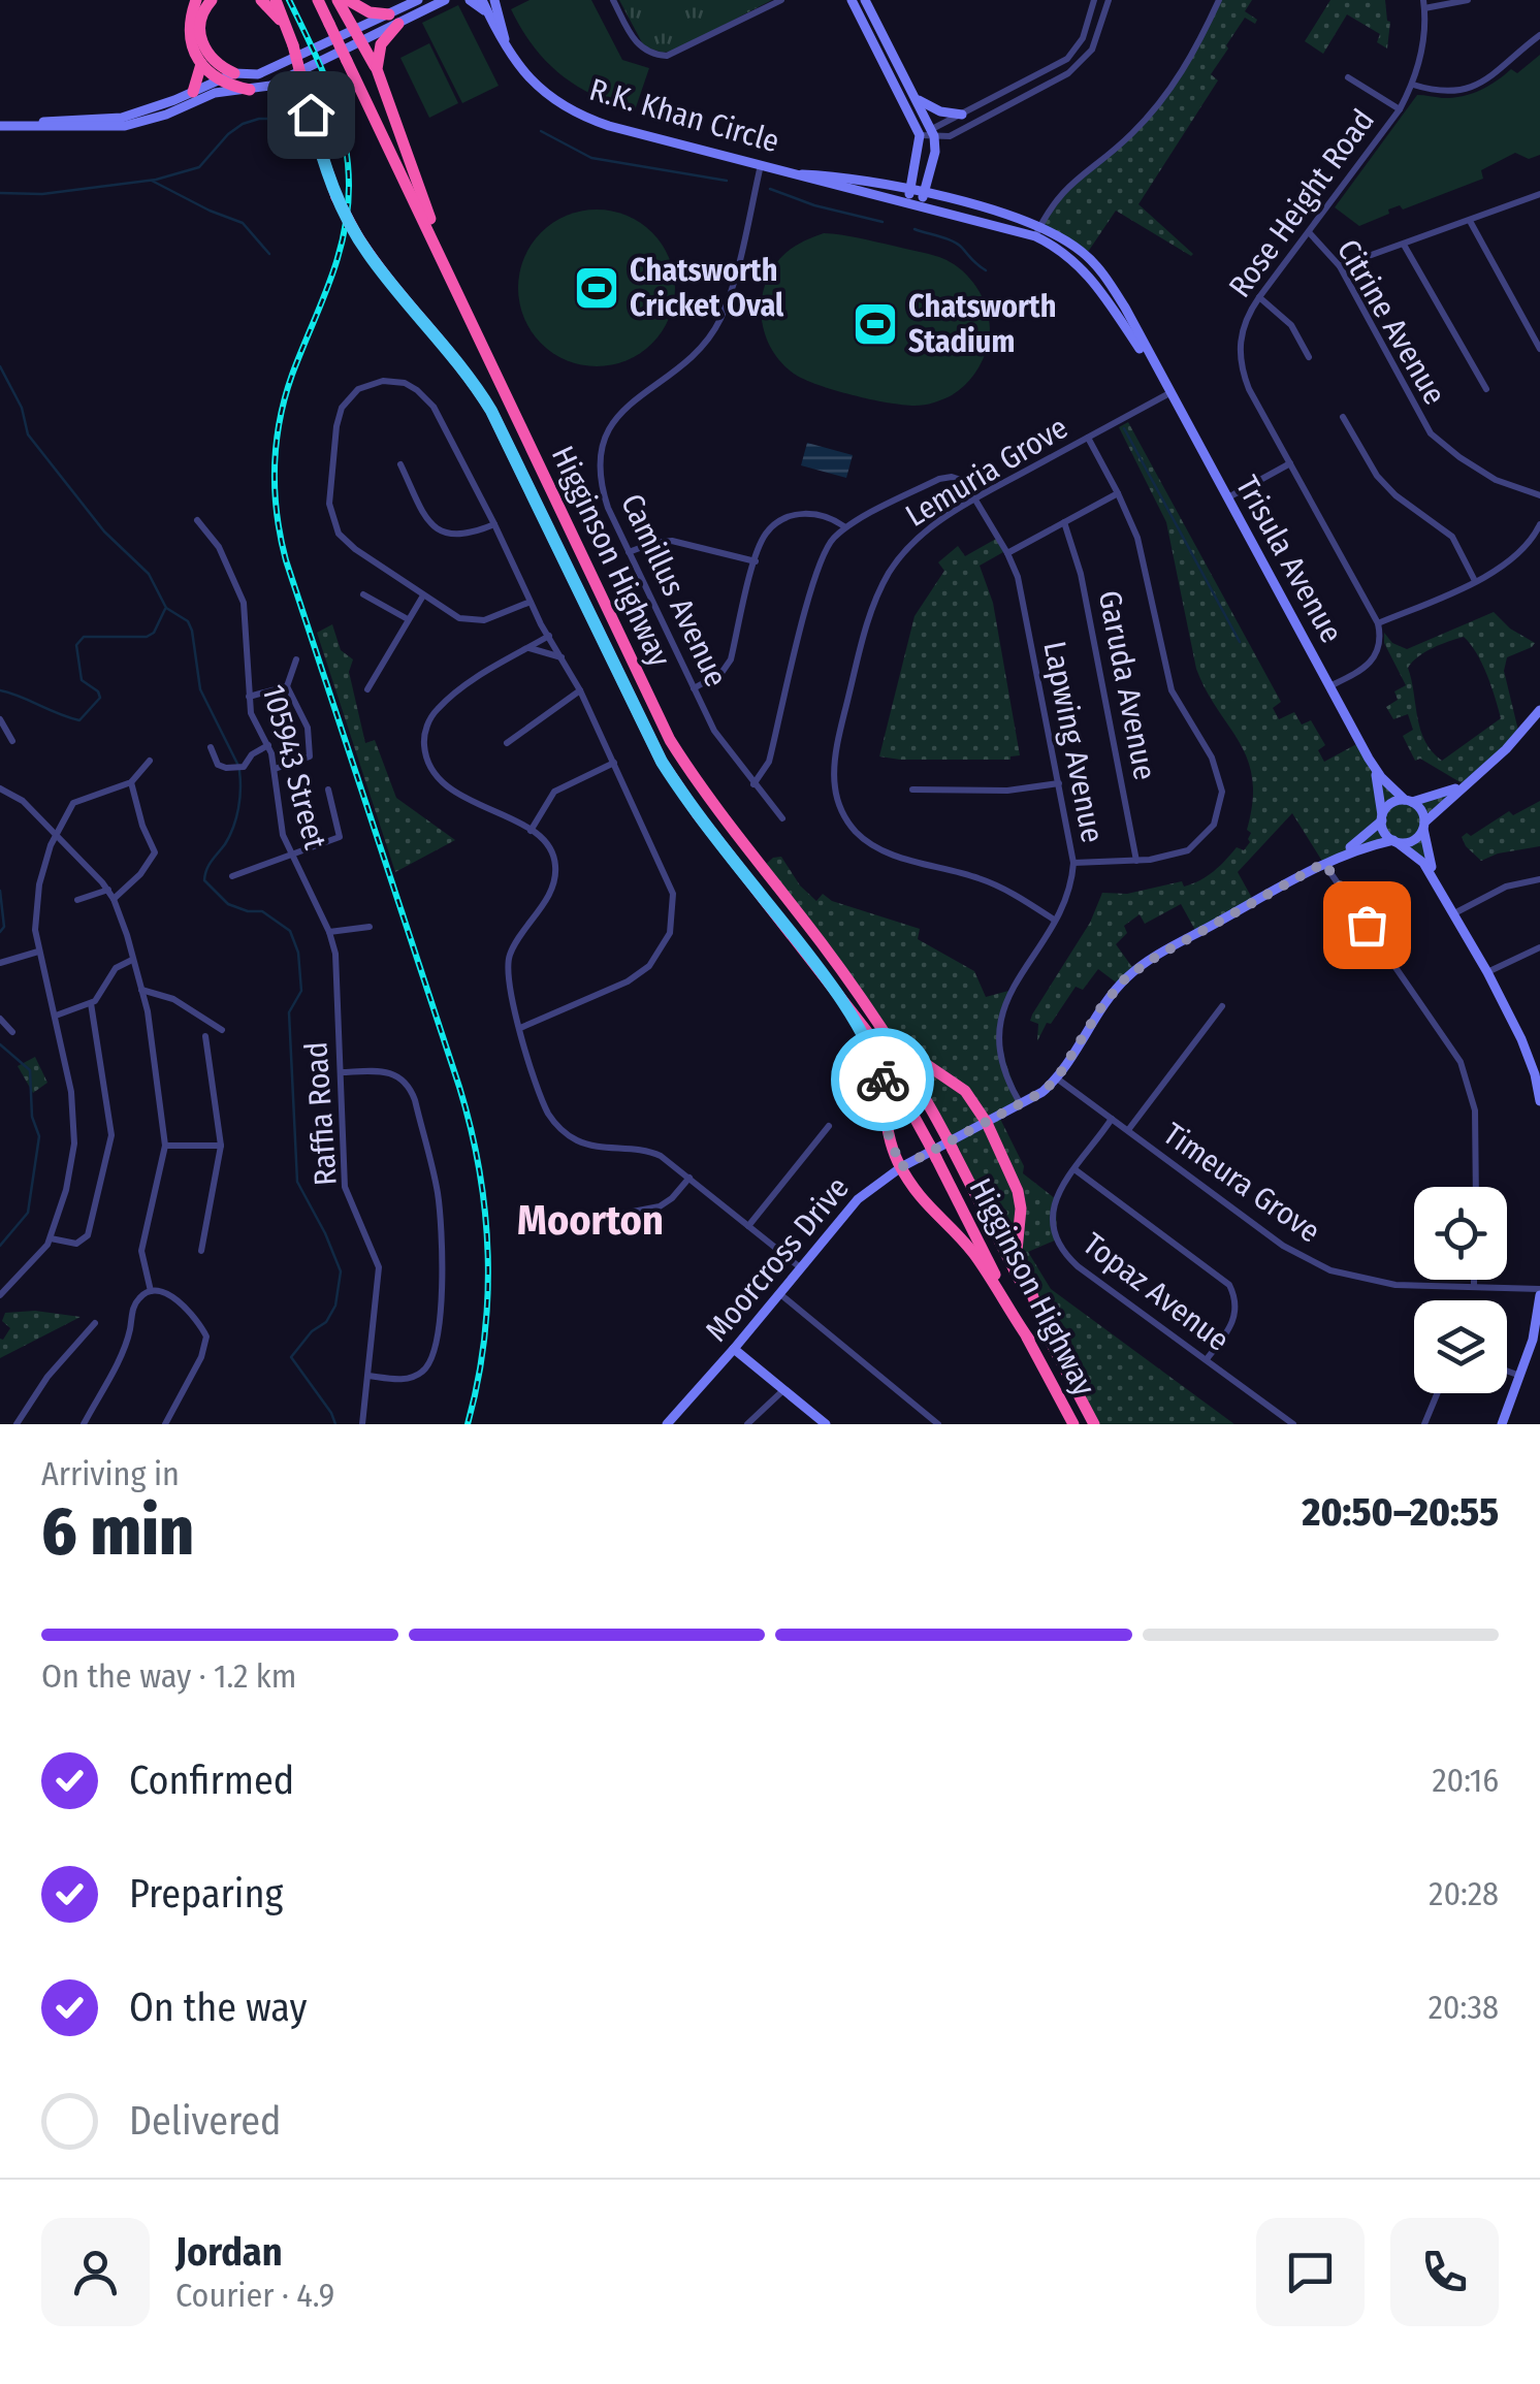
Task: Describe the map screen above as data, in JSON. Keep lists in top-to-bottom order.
{
  "streets": {
    "highway": ["Higginson Highway"],
    "street": [
      "R.K. Khan Circle",
      "Rose Height Road",
      "Citrine Avenue",
      "Lemuria Grove",
      "Trisula Avenue",
      "Camillus Avenue",
      "Garuda Avenue",
      "Lapwing Avenue",
      "105943 Street",
      "Raffia Road",
      "Timeura Grove",
      "Moorcross Drive",
      "Topaz Avenue"
    ]
  },
  "crossings": [
    ["R.K. Khan Circle", "Trisula Avenue"],
    ["R.K. Khan Circle", "Camillus Avenue"],
    ["Rose Height Road", "Citrine Avenue"],
    ["Lemuria Grove", "Trisula Avenue"],
    ["Lemuria Grove", "Lapwing Avenue"],
    ["Higginson Highway", "Moorcross Drive"],
    ["Lapwing Avenue", "Moorcross Drive"],
    ["105943 Street", "Raffia Road"],
    ["Timeura Grove", "Moorcross Drive"],
    ["Timeura Grove", "Topaz Avenue"]
  ],
  "districts": ["Moorton"],
  "places": {
    "sports": ["Chatsworth Cricket Oval", "Chatsworth Stadium"]
  },
  "page": {
    "heading": ["6 min", "Arriving in", "20:50–20:55"],
    "panel": ["Jordan", "Courier · 4.9"],
    "bar": "On the way · 1.2 km",
    "list": [
      ["Confirmed", "20:16"],
      ["Preparing", "20:28"],
      ["On the way", "20:38"],
      "Delivered"
    ]
  }
}
